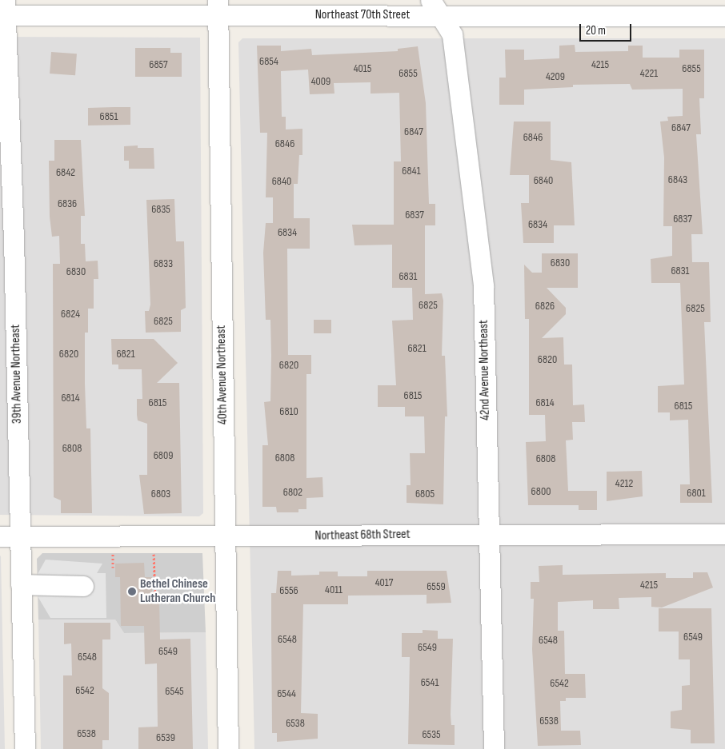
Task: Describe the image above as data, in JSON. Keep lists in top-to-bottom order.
{
  "streets": {
    "street": [
      "Northeast 70th Street",
      "42nd Avenue Northeast",
      "39th Avenue Northeast",
      "40th Avenue Northeast",
      "Northeast 68th Street"
    ]
  },
  "crossings": [
    ["Northeast 70th Street", "42nd Avenue Northeast"],
    ["Northeast 70th Street", "39th Avenue Northeast"],
    ["Northeast 70th Street", "40th Avenue Northeast"],
    ["42nd Avenue Northeast", "Northeast 68th Street"],
    ["39th Avenue Northeast", "Northeast 68th Street"],
    ["40th Avenue Northeast", "Northeast 68th Street"]
  ],
  "places": ["Bethel Chinese Lutheran Church"],
  "house_numbers": [
    "6854",
    "6857",
    "4215",
    "4015",
    "6855",
    "6855",
    "4221",
    "4209",
    "4009",
    "6851",
    "6847",
    "6847",
    "6846",
    "6846",
    "6841",
    "6842",
    "6843",
    "6840",
    "6840",
    "6836",
    "6835",
    "6837",
    "6837",
    "6834",
    "6834",
    "6830",
    "6833",
    "6831",
    "6830",
    "6831",
    "6825",
    "6826",
    "6825",
    "6824",
    "6825",
    "6821",
    "6820",
    "6821",
    "6820",
    "6820",
    "6815",
    "6814",
    "6815",
    "6814",
    "6815",
    "6810",
    "6808",
    "6809",
    "6808",
    "6808",
    "4212",
    "6800",
    "6802",
    "6801",
    "6803",
    "6805",
    "4017",
    "4215",
    "6559",
    "4011",
    "6556",
    "6549",
    "6548",
    "6548",
    "6549",
    "6549",
    "6548",
    "6541",
    "6542",
    "6542",
    "6545",
    "6544",
    "6538",
    "6538",
    "6538",
    "6535",
    "6539"
  ],
  "scale_bar": "20 m"
}
